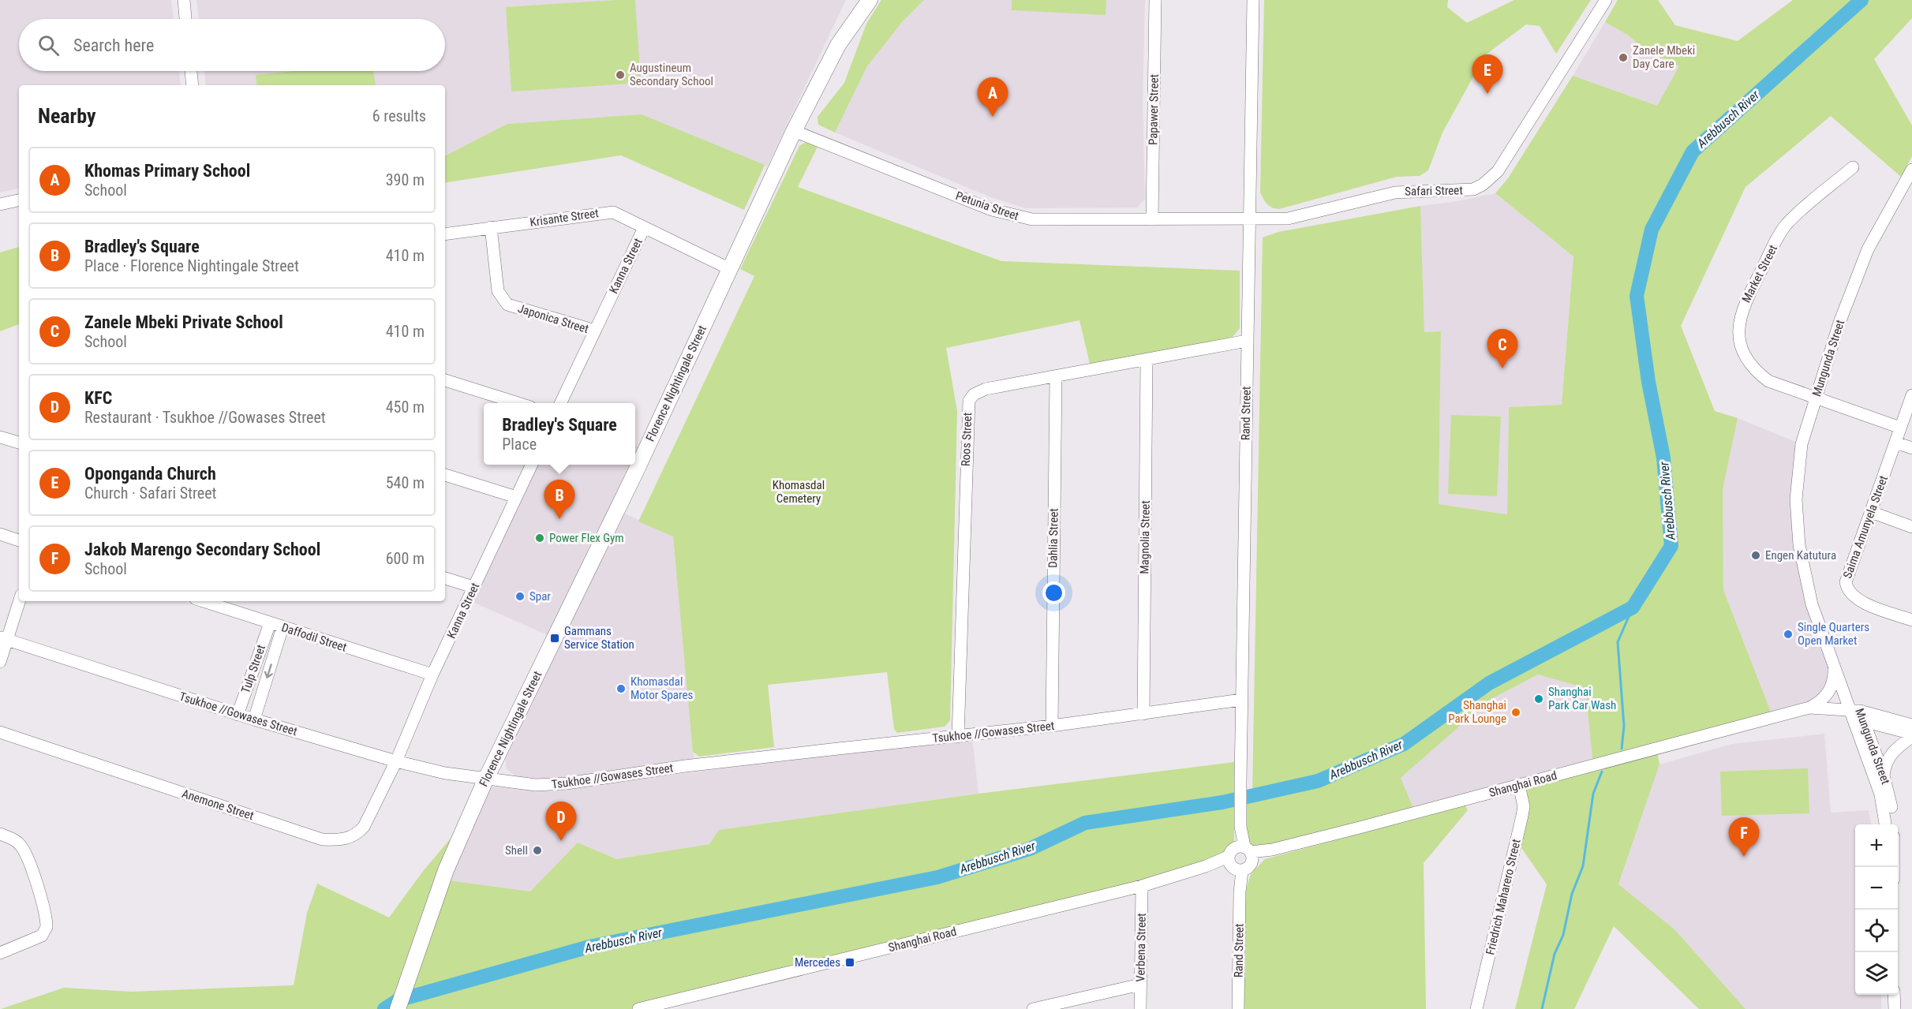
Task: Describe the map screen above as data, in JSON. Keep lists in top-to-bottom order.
{
  "streets": {
    "main road": ["Florence Nightingale Street"],
    "street": [
      "Papawer Street",
      "Safari Street",
      "Petunia Street",
      "Krisante Street",
      "Kanna Street",
      "Market Street",
      "Japonica Street",
      "Mungunda Street",
      "Rand Street",
      "Roos Street",
      "Saima Amunyela Street",
      "Magnolia Street",
      "Dahlia Street",
      "Daffodil Street",
      "Tulp Street",
      "Tsukhoe //Gowases Street",
      "Shanghai Road",
      "Anemone Street",
      "Friedrich Maharero Street",
      "Verbena Street"
    ]
  },
  "crossings": [
    ["Papawer Street", "Petunia Street"],
    ["Safari Street", "Petunia Street"],
    ["Safari Street", "Rand Street"],
    ["Petunia Street", "Florence Nightingale Street"],
    ["Petunia Street", "Rand Street"],
    ["Krisante Street", "Kanna Street"],
    ["Krisante Street", "Japonica Street"],
    ["Krisante Street", "Florence Nightingale Street"],
    ["Kanna Street", "Japonica Street"],
    ["Kanna Street", "Daffodil Street"],
    ["Kanna Street", "Tsukhoe //Gowases Street"],
    ["Kanna Street", "Anemone Street"],
    ["Market Street", "Mungunda Street"],
    ["Market Street", "Saima Amunyela Street"],
    ["Mungunda Street", "Shanghai Road"],
    ["Florence Nightingale Street", "Tsukhoe //Gowases Street"],
    ["Rand Street", "Roos Street"],
    ["Rand Street", "Tsukhoe //Gowases Street"],
    ["Rand Street", "Shanghai Road"],
    ["Roos Street", "Magnolia Street"],
    ["Roos Street", "Dahlia Street"],
    ["Roos Street", "Tsukhoe //Gowases Street"],
    ["Magnolia Street", "Tsukhoe //Gowases Street"],
    ["Dahlia Street", "Tsukhoe //Gowases Street"],
    ["Daffodil Street", "Tulp Street"],
    ["Tulp Street", "Tsukhoe //Gowases Street"],
    ["Tsukhoe //Gowases Street", "Anemone Street"],
    ["Shanghai Road", "Friedrich Maharero Street"],
    ["Shanghai Road", "Verbena Street"]
  ],
  "water": ["Arebbusch River"],
  "parks": ["Khomasdal Cemetery"],
  "places": {
    "other": [
      "Zanele Mbeki Day Care",
      "Augustineum Secondary School",
      "Power Flex Gym",
      "Engen Katutura",
      "Spar",
      "Single Quarters Open Market",
      "Khomasdal Motor Spares",
      "Shanghai Park Car Wash",
      "Shanghai Park Lounge",
      "Shell"
    ],
    "transit": ["Gammans Service Station", "Mercedes"]
  },
  "page": {
    "search": "Search here",
    "pins": [
      "E",
      "A",
      "C",
      "B",
      "D",
      "F"
    ],
    "heading": ["Nearby", "6 results"],
    "list": [
      {
        "mark": "A",
        "name": "Khomas Primary School",
        "note": "School",
        "value": "390 m"
      },
      {
        "mark": "B",
        "name": "Bradley's Square",
        "note": "Place · Florence Nightingale Street",
        "value": "410 m"
      },
      {
        "mark": "C",
        "name": "Zanele Mbeki Private School",
        "note": "School",
        "value": "410 m"
      },
      {
        "mark": "D",
        "name": "KFC",
        "note": "Restaurant · Tsukhoe //Gowases Street",
        "value": "450 m"
      },
      {
        "mark": "E",
        "name": "Oponganda Church",
        "note": "Church · Safari Street",
        "value": "540 m"
      },
      {
        "mark": "F",
        "name": "Jakob Marengo Secondary School",
        "note": "School",
        "value": "600 m"
      }
    ],
    "popup": ["Bradley's Square", "Place"],
    "map_buttons": ["+", "−"]
  }
}
